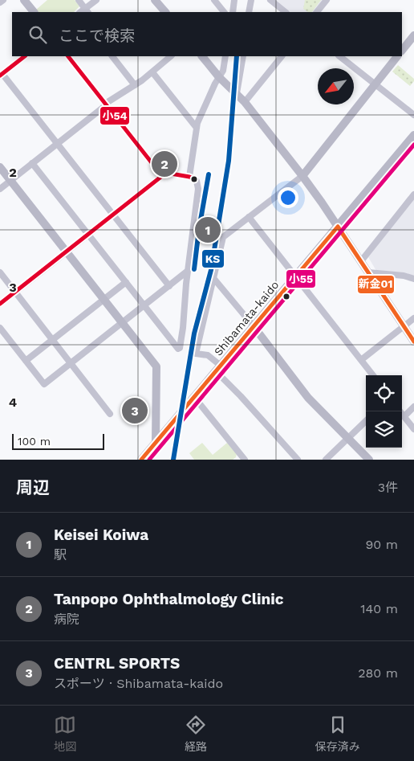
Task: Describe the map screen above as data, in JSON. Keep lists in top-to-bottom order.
{
  "streets": {
    "street": ["Shibamata-kaido"]
  },
  "lines": [
    "transit line KS",
    "transit line 小54",
    "transit line 小55",
    "transit line 新金01"
  ],
  "scale_bar": "100 m",
  "north": "bottom left",
  "page": {
    "search": "ここで検索",
    "pins": ["2", "1", "3"],
    "scale": "100 m",
    "heading": ["周辺", "3件"],
    "list": [
      {
        "mark": "1",
        "name": "Keisei Koiwa",
        "note": "駅",
        "value": "90 m"
      },
      {
        "mark": "2",
        "name": "Tanpopo Ophthalmology Clinic",
        "note": "病院",
        "value": "140 m"
      },
      {
        "mark": "3",
        "name": "CENTRL SPORTS",
        "note": "スポーツ · Shibamata-kaido",
        "value": "280 m"
      }
    ],
    "nav": ["地図", "経路", "保存済み"]
  },
  "grid": {
    "rows": ["2", "3", "4"]
  }
}
